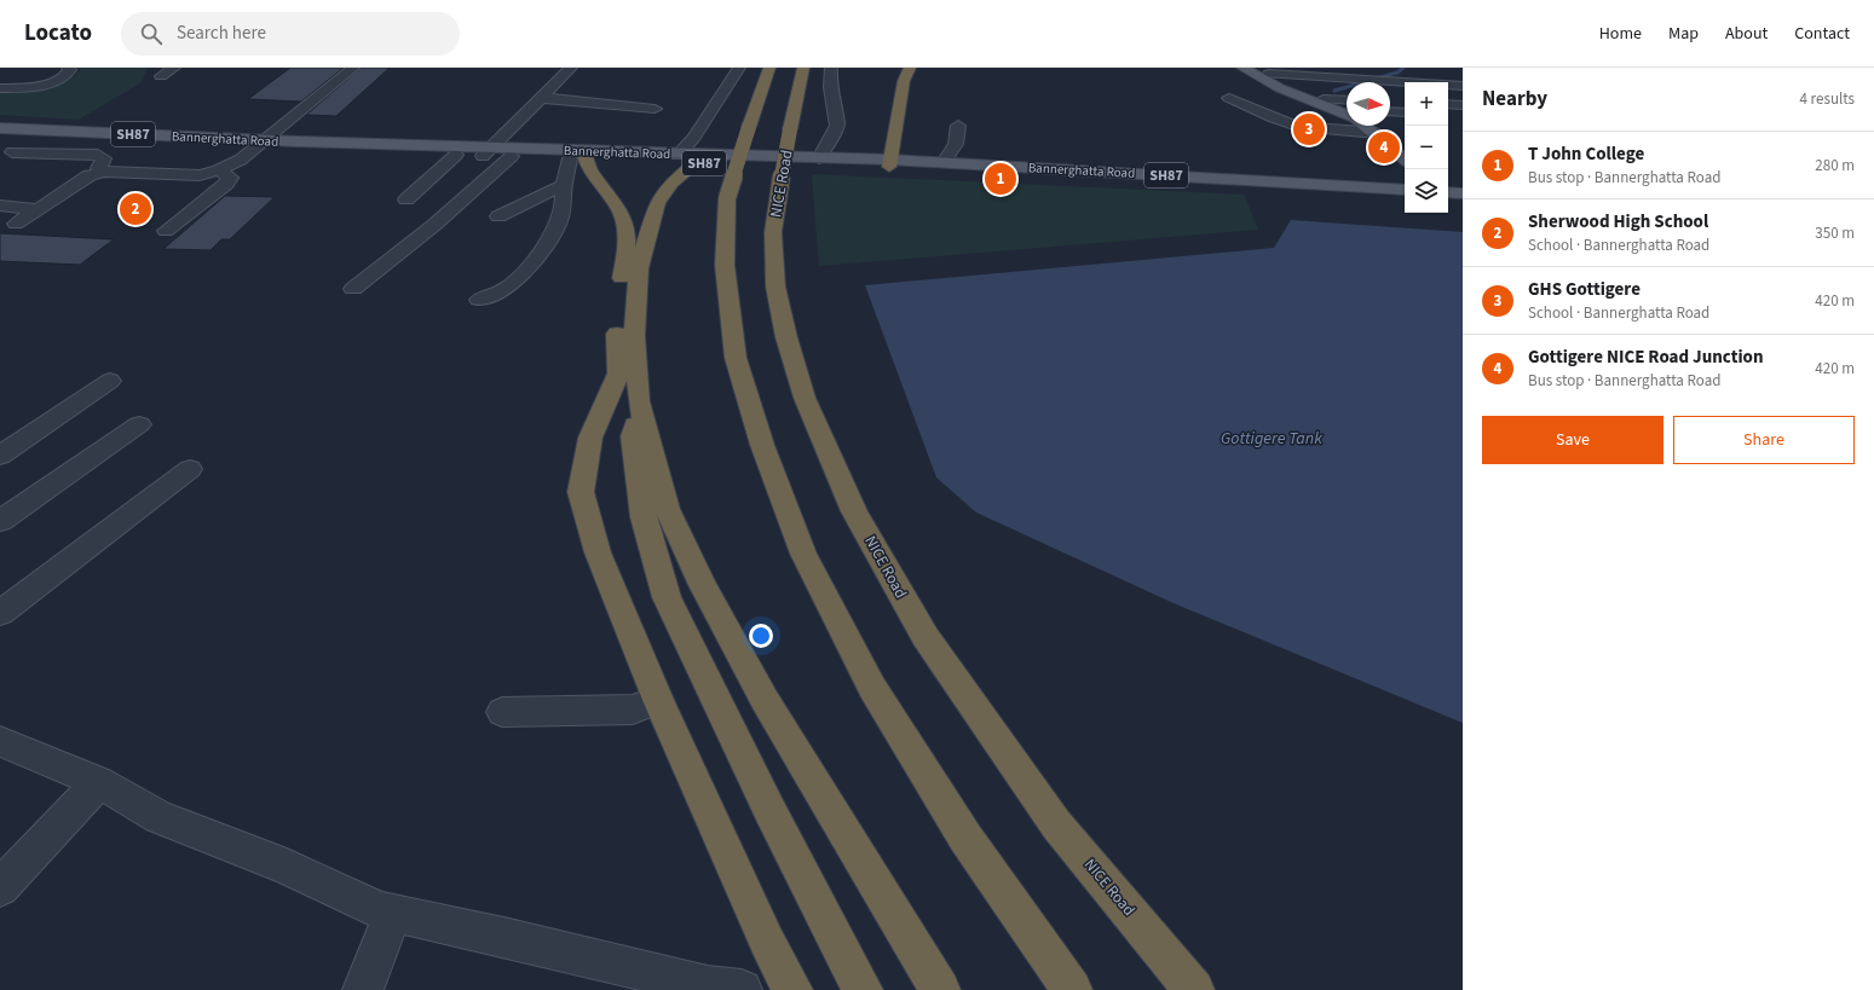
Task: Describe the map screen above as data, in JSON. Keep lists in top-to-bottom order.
{
  "streets": {
    "highway": ["NICE Road"],
    "main road": ["SH87", "Bannerghatta Road"]
  },
  "water": ["Gottigere Tank"],
  "north": "right",
  "page": {
    "header": "Locato",
    "search": "Search here",
    "nav": [
      "Home",
      "Map",
      "About",
      "Contact"
    ],
    "heading": ["Nearby", "4 results"],
    "map_buttons": ["+", "−"],
    "pins": [
      "3",
      "4",
      "1",
      "2"
    ],
    "list": [
      {
        "mark": "1",
        "name": "T John College",
        "note": "Bus stop · Bannerghatta Road",
        "value": "280 m"
      },
      {
        "mark": "2",
        "name": "Sherwood High School",
        "note": "School · Bannerghatta Road",
        "value": "350 m"
      },
      {
        "mark": "3",
        "name": "GHS Gottigere",
        "note": "School · Bannerghatta Road",
        "value": "420 m"
      },
      {
        "mark": "4",
        "name": "Gottigere NICE Road Junction",
        "note": "Bus stop · Bannerghatta Road",
        "value": "420 m"
      }
    ],
    "buttons": ["Save", "Share"]
  }
}
